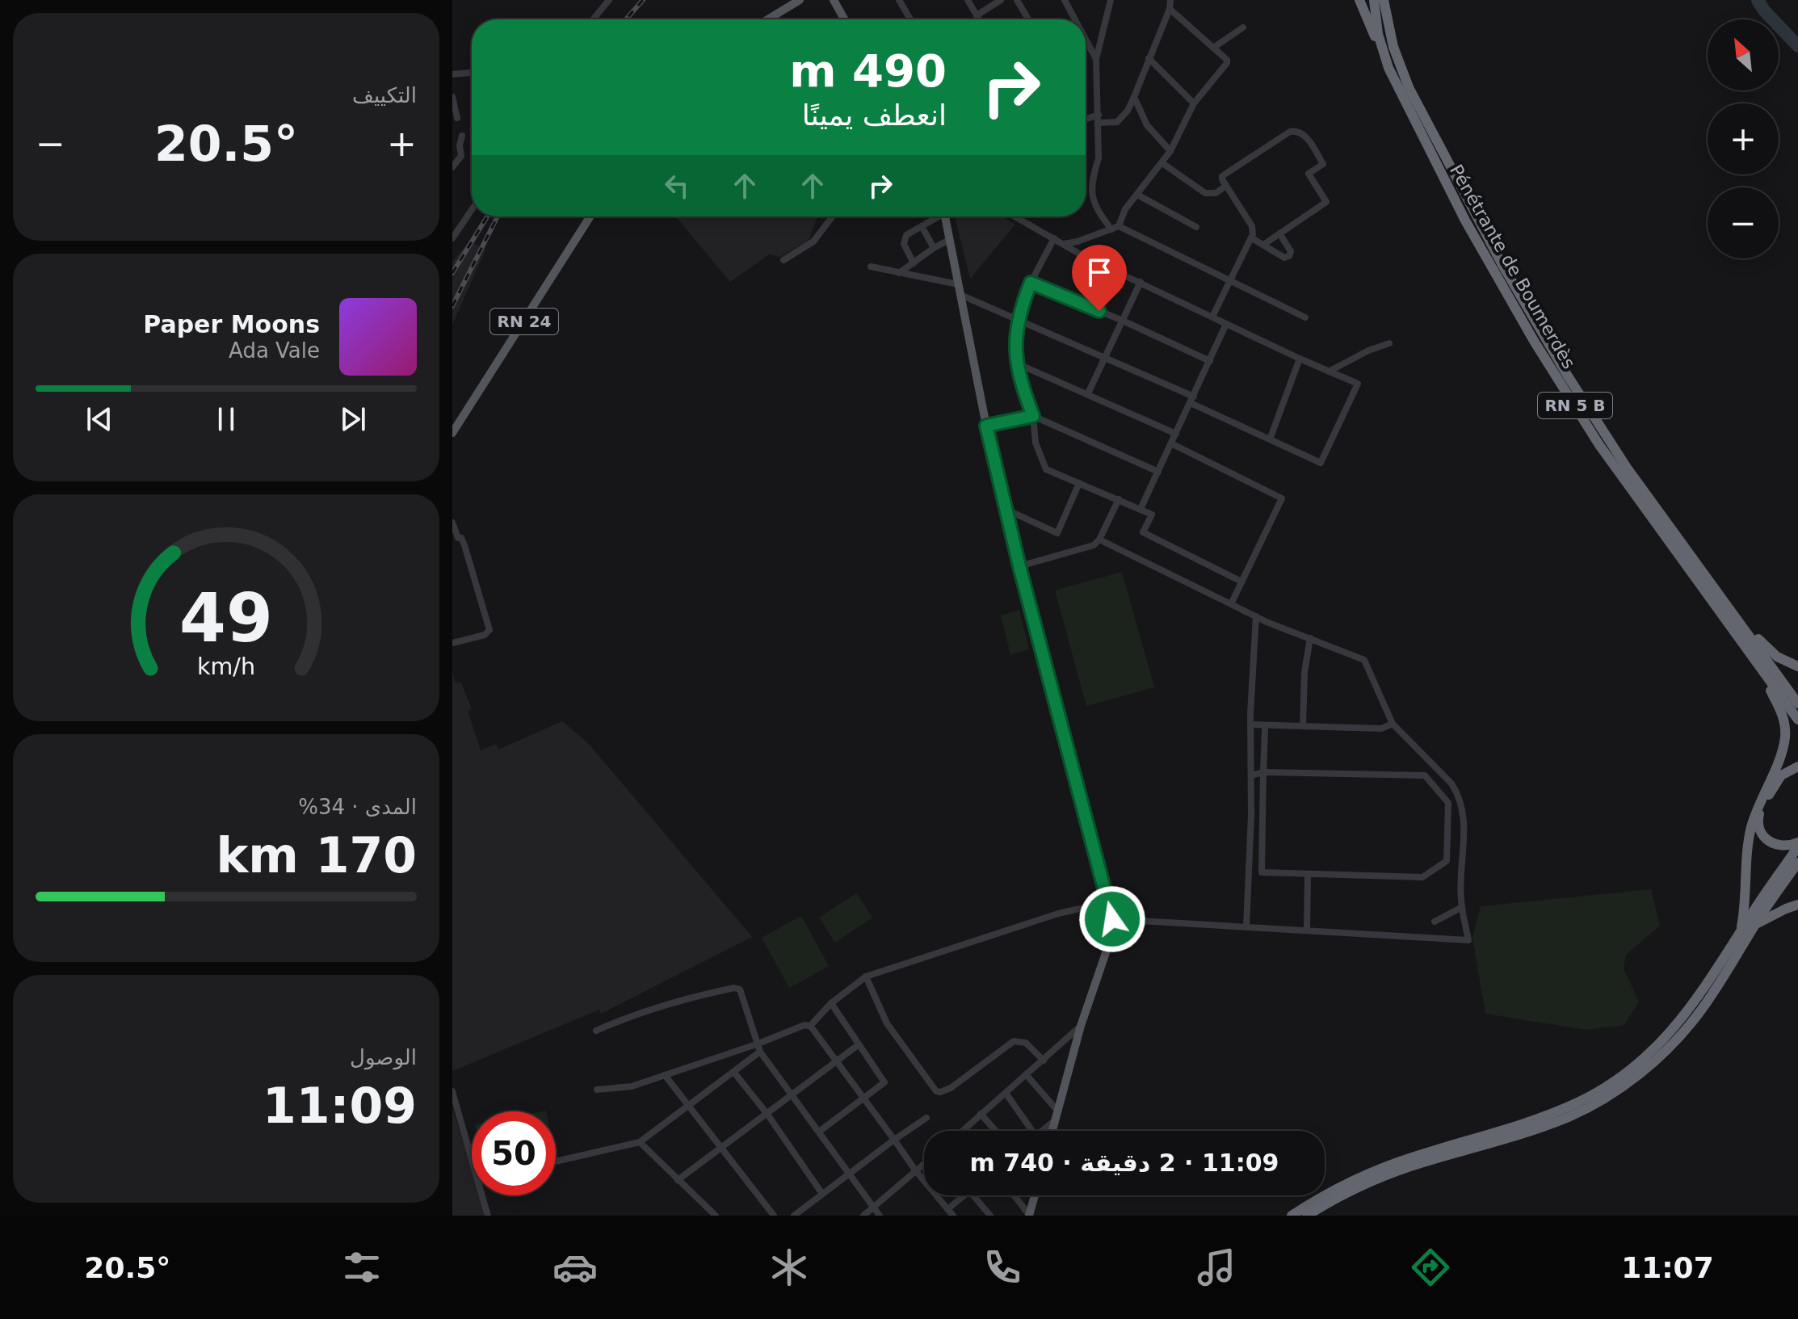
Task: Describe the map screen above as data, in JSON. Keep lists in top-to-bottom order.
{
  "streets": {
    "highway": ["Pénétrante de Boumerdès", "RN 5 B"],
    "main road": ["RN 24"]
  },
  "north": "top left",
  "page": {
    "tile": [
      "التكييف",
      ["المدى · 34%", "170 km"],
      ["الوصول", "11:09"]
    ],
    "map_buttons": ["+", "−"],
    "turn": ["490 m", "انعطف يمينًا"],
    "heat": ["−", "20.5°", "+"],
    "song": ["Paper Moons", "Ada Vale"],
    "limit": "50",
    "trip": "11:09 · 2 دقيقة · 740 m",
    "tabs": ["11:07", "20.5°"],
    "gauge": ["49", "km/h"]
  }
}
